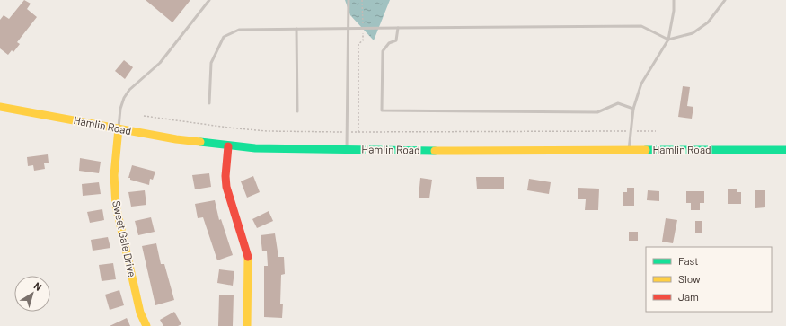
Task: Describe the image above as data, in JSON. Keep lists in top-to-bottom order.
{
  "streets": {
    "street": ["Hamlin Road", "Sweet Gale Drive"]
  },
  "crossings": [
    ["Hamlin Road", "Sweet Gale Drive"]
  ],
  "legend": ["Fast", "Slow", "Jam"],
  "north": "top right"
}
